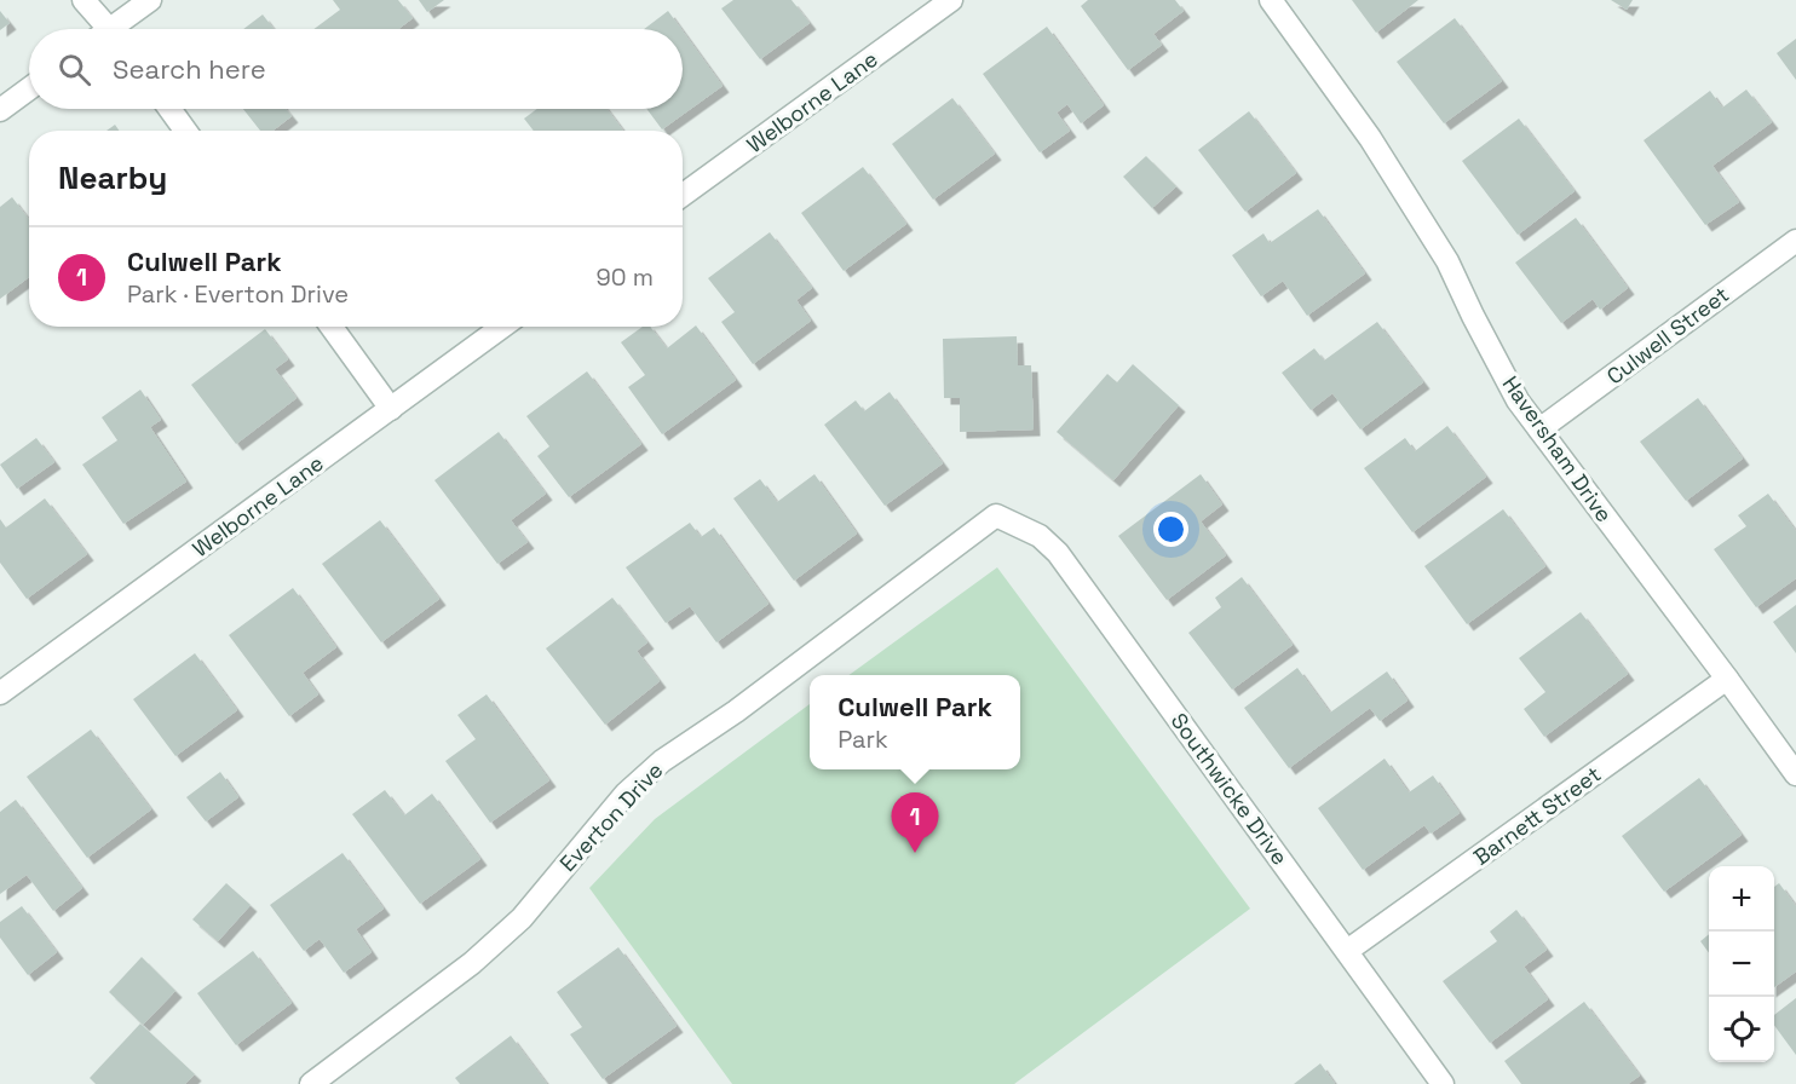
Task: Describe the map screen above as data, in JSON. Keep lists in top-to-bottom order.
{
  "streets": {
    "street": [
      "Welborne Lane",
      "Culwell Street",
      "Haversham Drive",
      "Southwicke Drive",
      "Barnett Street",
      "Everton Drive"
    ]
  },
  "crossings": [
    ["Culwell Street", "Haversham Drive"],
    ["Haversham Drive", "Barnett Street"],
    ["Southwicke Drive", "Barnett Street"],
    ["Southwicke Drive", "Everton Drive"]
  ],
  "page": {
    "search": "Search here",
    "heading": "Nearby",
    "list": [
      {
        "mark": "1",
        "name": "Culwell Park",
        "note": "Park · Everton Drive",
        "value": "90 m"
      }
    ],
    "popup": ["Culwell Park", "Park"],
    "pins": "1",
    "map_buttons": ["+", "−"]
  }
}
